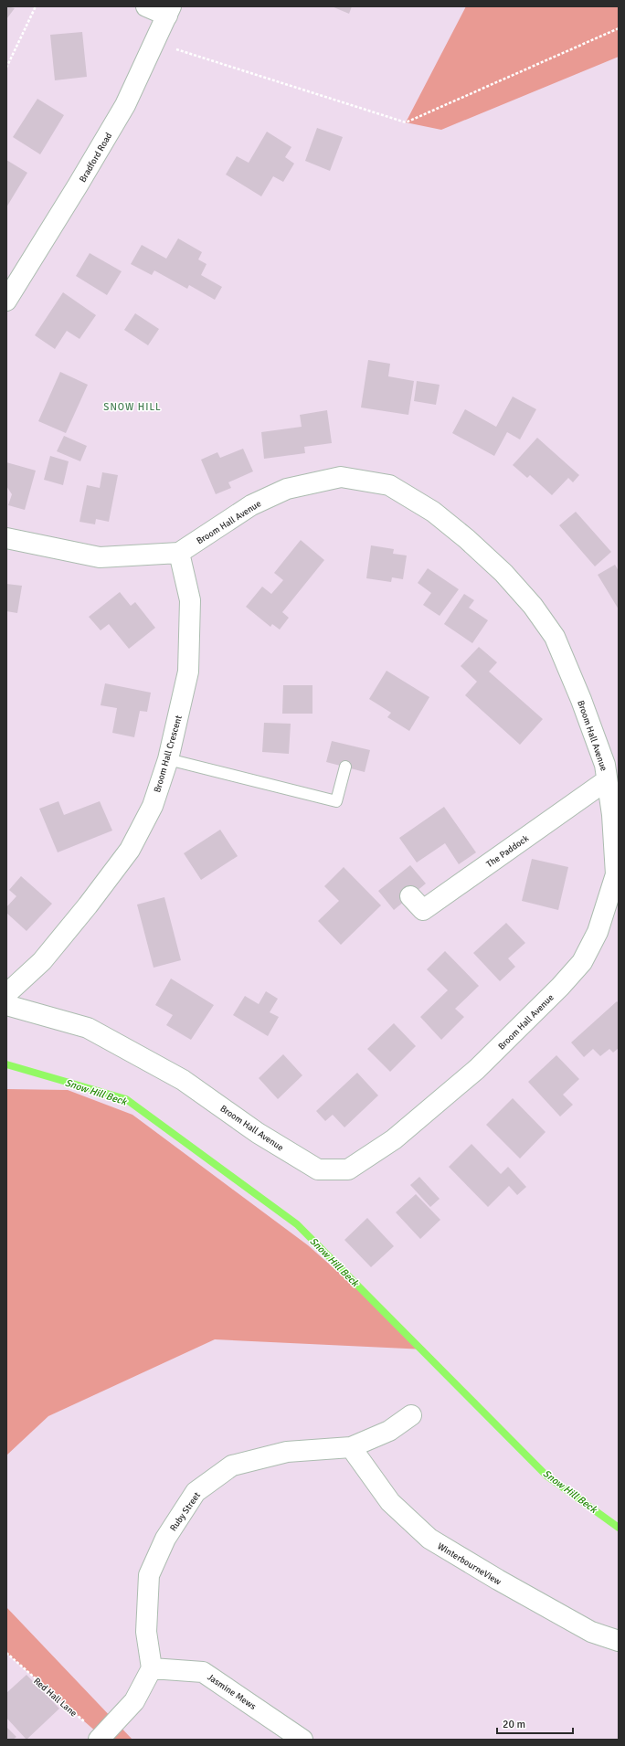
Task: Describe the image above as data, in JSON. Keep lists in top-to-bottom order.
{
  "streets": {
    "street": [
      "Bradford Road",
      "Broom Hall Avenue",
      "Broom Hall Crescent",
      "The Paddock",
      "Ruby Street",
      "WinterbourneView",
      "Jasmine Mews"
    ],
    "path": ["Red Hall Lane"]
  },
  "crossings": [
    ["Broom Hall Avenue", "Broom Hall Crescent"],
    ["Broom Hall Avenue", "The Paddock"],
    ["Ruby Street", "WinterbourneView"],
    ["Ruby Street", "Jasmine Mews"]
  ],
  "districts": ["SNOW HILL"],
  "water": ["Snow Hill Beck"],
  "scale_bar": "20 m"
}
